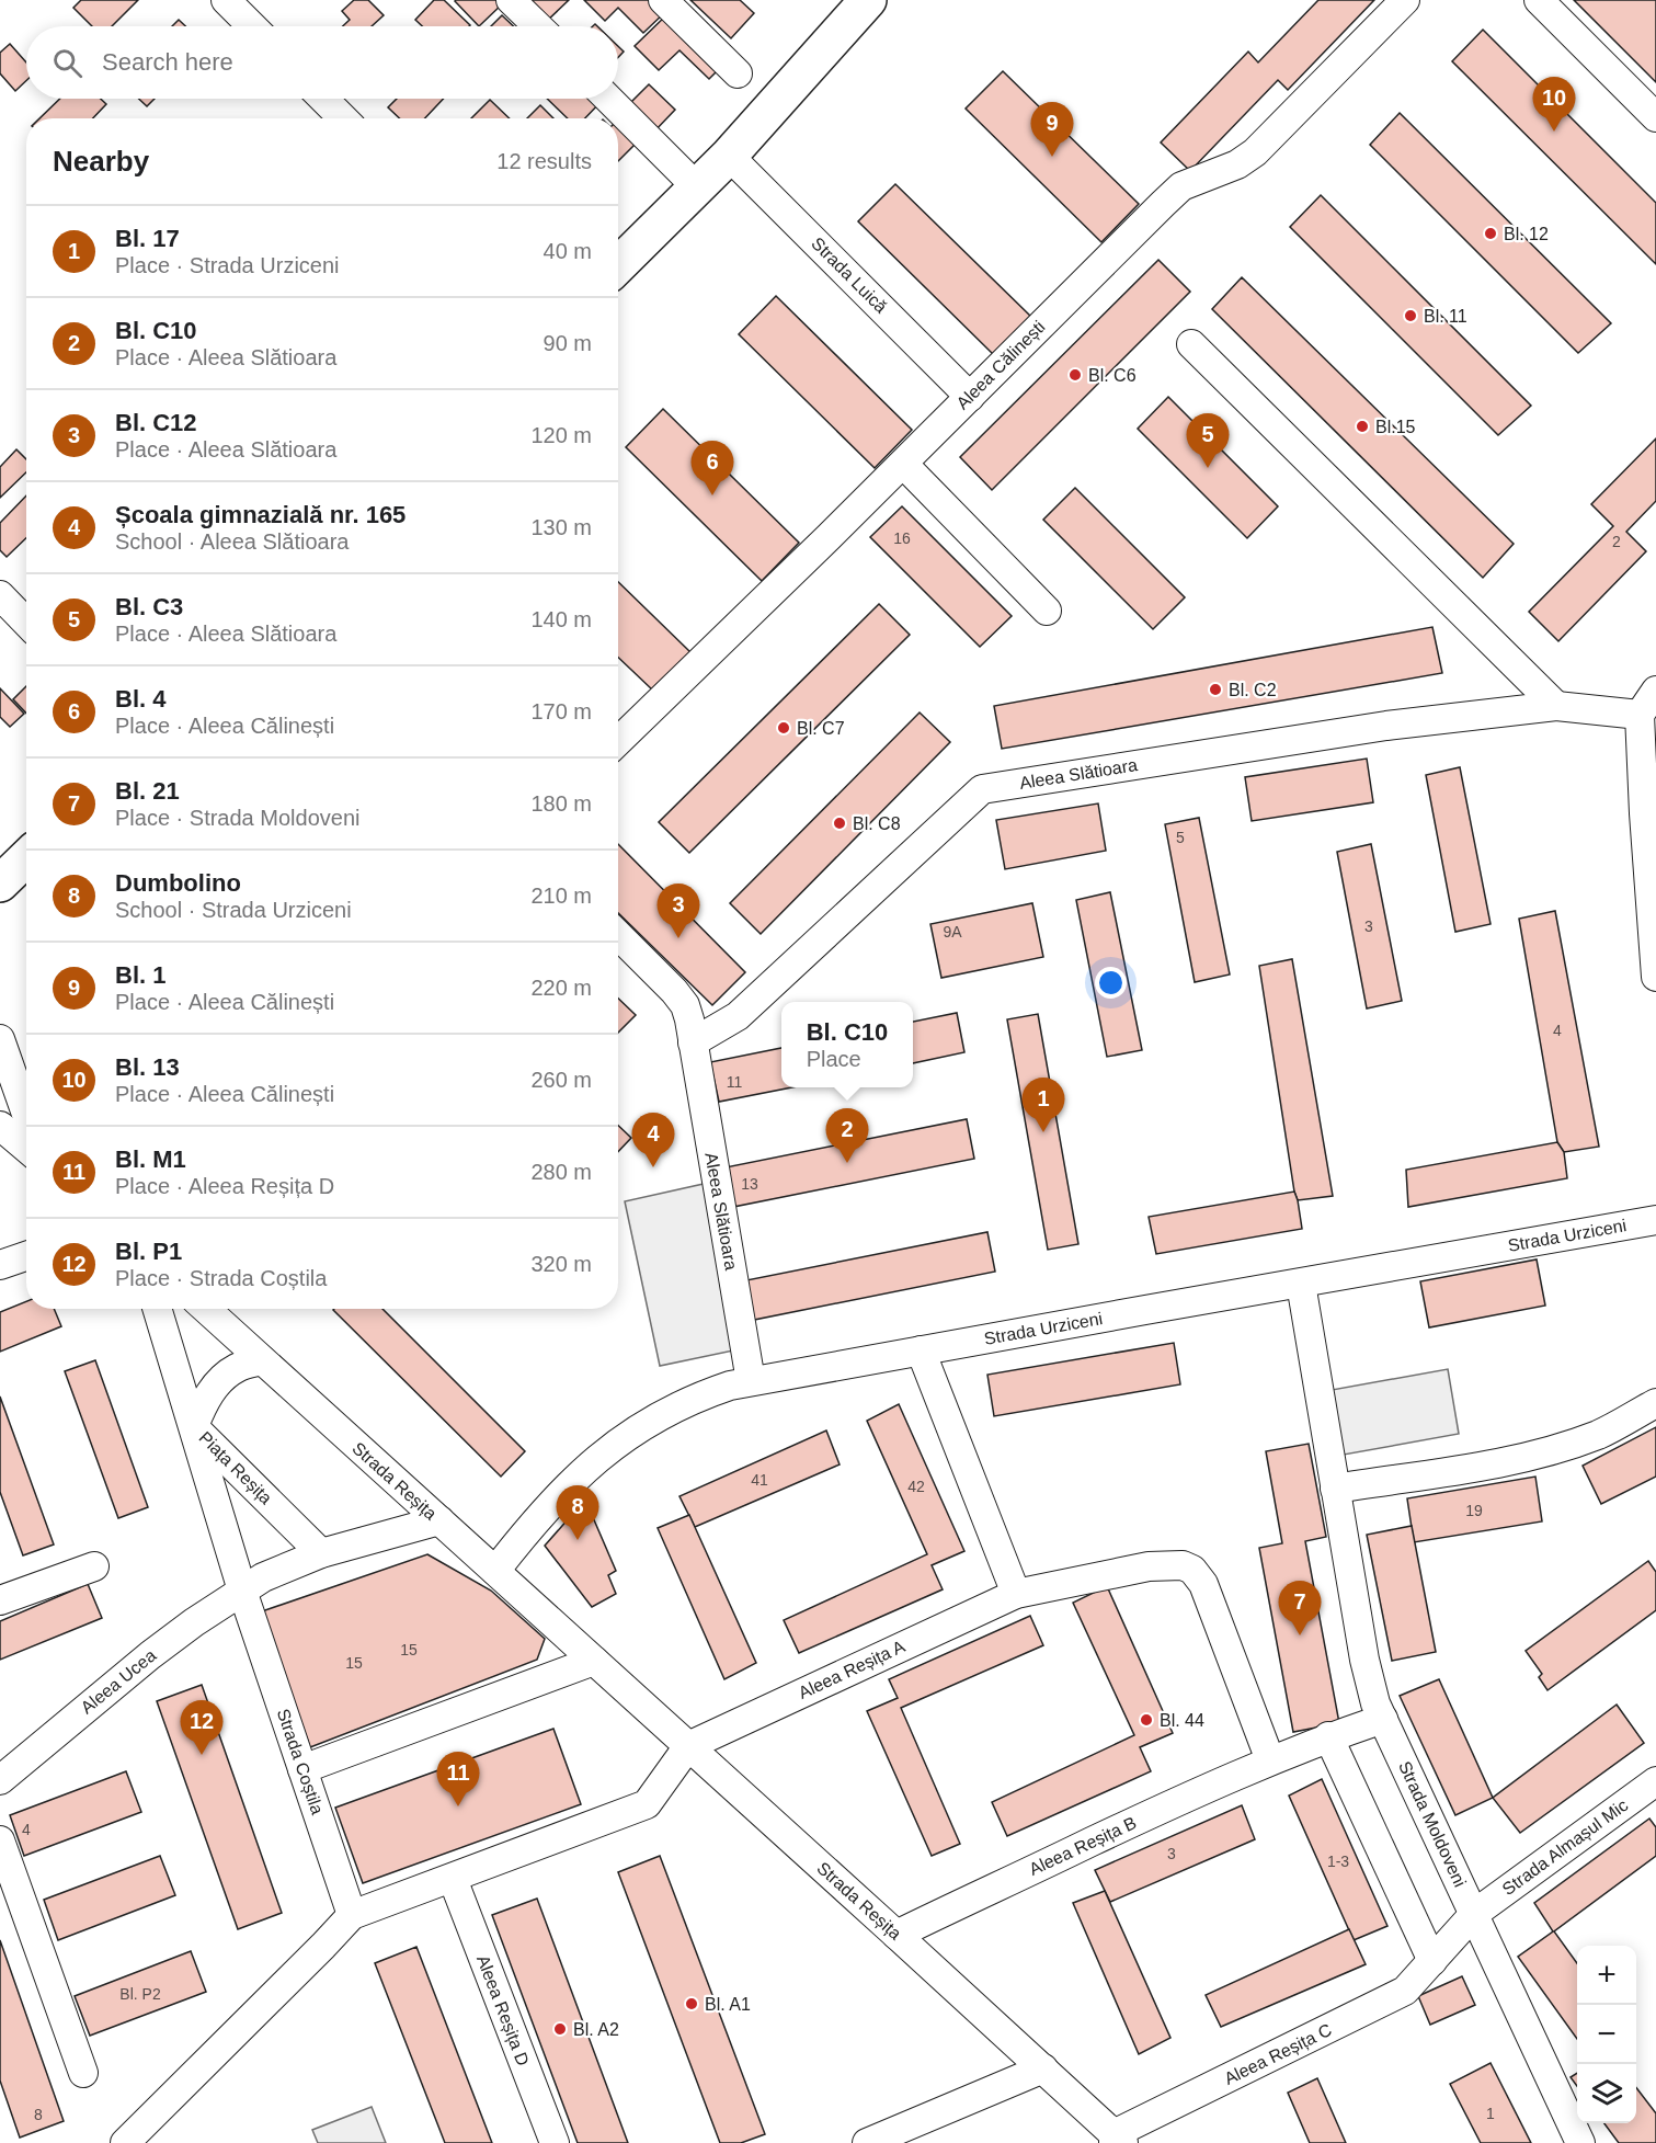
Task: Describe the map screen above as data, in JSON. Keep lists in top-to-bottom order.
{
  "streets": {
    "street": [
      "Strada Luică",
      "Aleea Călinești",
      "Aleea Slătioara",
      "Strada Urziceni",
      "Piața Reșița",
      "Strada Reșița",
      "Aleea Reșița A",
      "Aleea Ucea",
      "Strada Coștila",
      "Strada Moldoveni",
      "Aleea Reșița B",
      "Strada Almașul Mic",
      "Aleea Reșița D",
      "Aleea Reșița C"
    ]
  },
  "crossings": [
    ["Strada Luică", "Aleea Călinești"],
    ["Aleea Slătioara", "Strada Urziceni"],
    ["Strada Urziceni", "Strada Reșița"],
    ["Strada Urziceni", "Strada Moldoveni"],
    ["Piața Reșița", "Strada Reșița"],
    ["Piața Reșița", "Strada Coștila"],
    ["Strada Reșița", "Aleea Reșița A"],
    ["Strada Reșița", "Aleea Reșița B"],
    ["Strada Reșița", "Aleea Reșița C"],
    ["Aleea Ucea", "Strada Coștila"],
    ["Strada Moldoveni", "Aleea Reșița B"],
    ["Strada Moldoveni", "Strada Almașul Mic"],
    ["Strada Moldoveni", "Aleea Reșița C"],
    ["Strada Almașul Mic", "Aleea Reșița C"]
  ],
  "places": [
    "Bl. 12",
    "Bl. 11",
    "Bl. C6",
    "Bl.15",
    "Bl. C2",
    "Bl. C7",
    "Bl. C8",
    "Bl. 44",
    "Bl. A1",
    "Bl. A2"
  ],
  "house_numbers": [
    "16",
    "2",
    "5",
    "3",
    "9A",
    "4",
    "11",
    "13",
    "41",
    "42",
    "19",
    "15",
    "15",
    "4",
    "3",
    "1-3",
    "Bl. P2",
    "1",
    "8"
  ],
  "page": {
    "search": "Search here",
    "pins": [
      "10",
      "9",
      "5",
      "6",
      "3",
      "1",
      "2",
      "4",
      "8",
      "7",
      "12",
      "11"
    ],
    "heading": ["Nearby", "12 results"],
    "list": [
      {
        "mark": "1",
        "name": "Bl. 17",
        "note": "Place · Strada Urziceni",
        "value": "40 m"
      },
      {
        "mark": "2",
        "name": "Bl. C10",
        "note": "Place · Aleea Slătioara",
        "value": "90 m"
      },
      {
        "mark": "3",
        "name": "Bl. C12",
        "note": "Place · Aleea Slătioara",
        "value": "120 m"
      },
      {
        "mark": "4",
        "name": "Școala gimnazială nr. 165",
        "note": "School · Aleea Slătioara",
        "value": "130 m"
      },
      {
        "mark": "5",
        "name": "Bl. C3",
        "note": "Place · Aleea Slătioara",
        "value": "140 m"
      },
      {
        "mark": "6",
        "name": "Bl. 4",
        "note": "Place · Aleea Călinești",
        "value": "170 m"
      },
      {
        "mark": "7",
        "name": "Bl. 21",
        "note": "Place · Strada Moldoveni",
        "value": "180 m"
      },
      {
        "mark": "8",
        "name": "Dumbolino",
        "note": "School · Strada Urziceni",
        "value": "210 m"
      },
      {
        "mark": "9",
        "name": "Bl. 1",
        "note": "Place · Aleea Călinești",
        "value": "220 m"
      },
      {
        "mark": "10",
        "name": "Bl. 13",
        "note": "Place · Aleea Călinești",
        "value": "260 m"
      },
      {
        "mark": "11",
        "name": "Bl. M1",
        "note": "Place · Aleea Reșița D",
        "value": "280 m"
      },
      {
        "mark": "12",
        "name": "Bl. P1",
        "note": "Place · Strada Coștila",
        "value": "320 m"
      }
    ],
    "popup": ["Bl. C10", "Place"],
    "map_buttons": ["+", "−"]
  }
}
